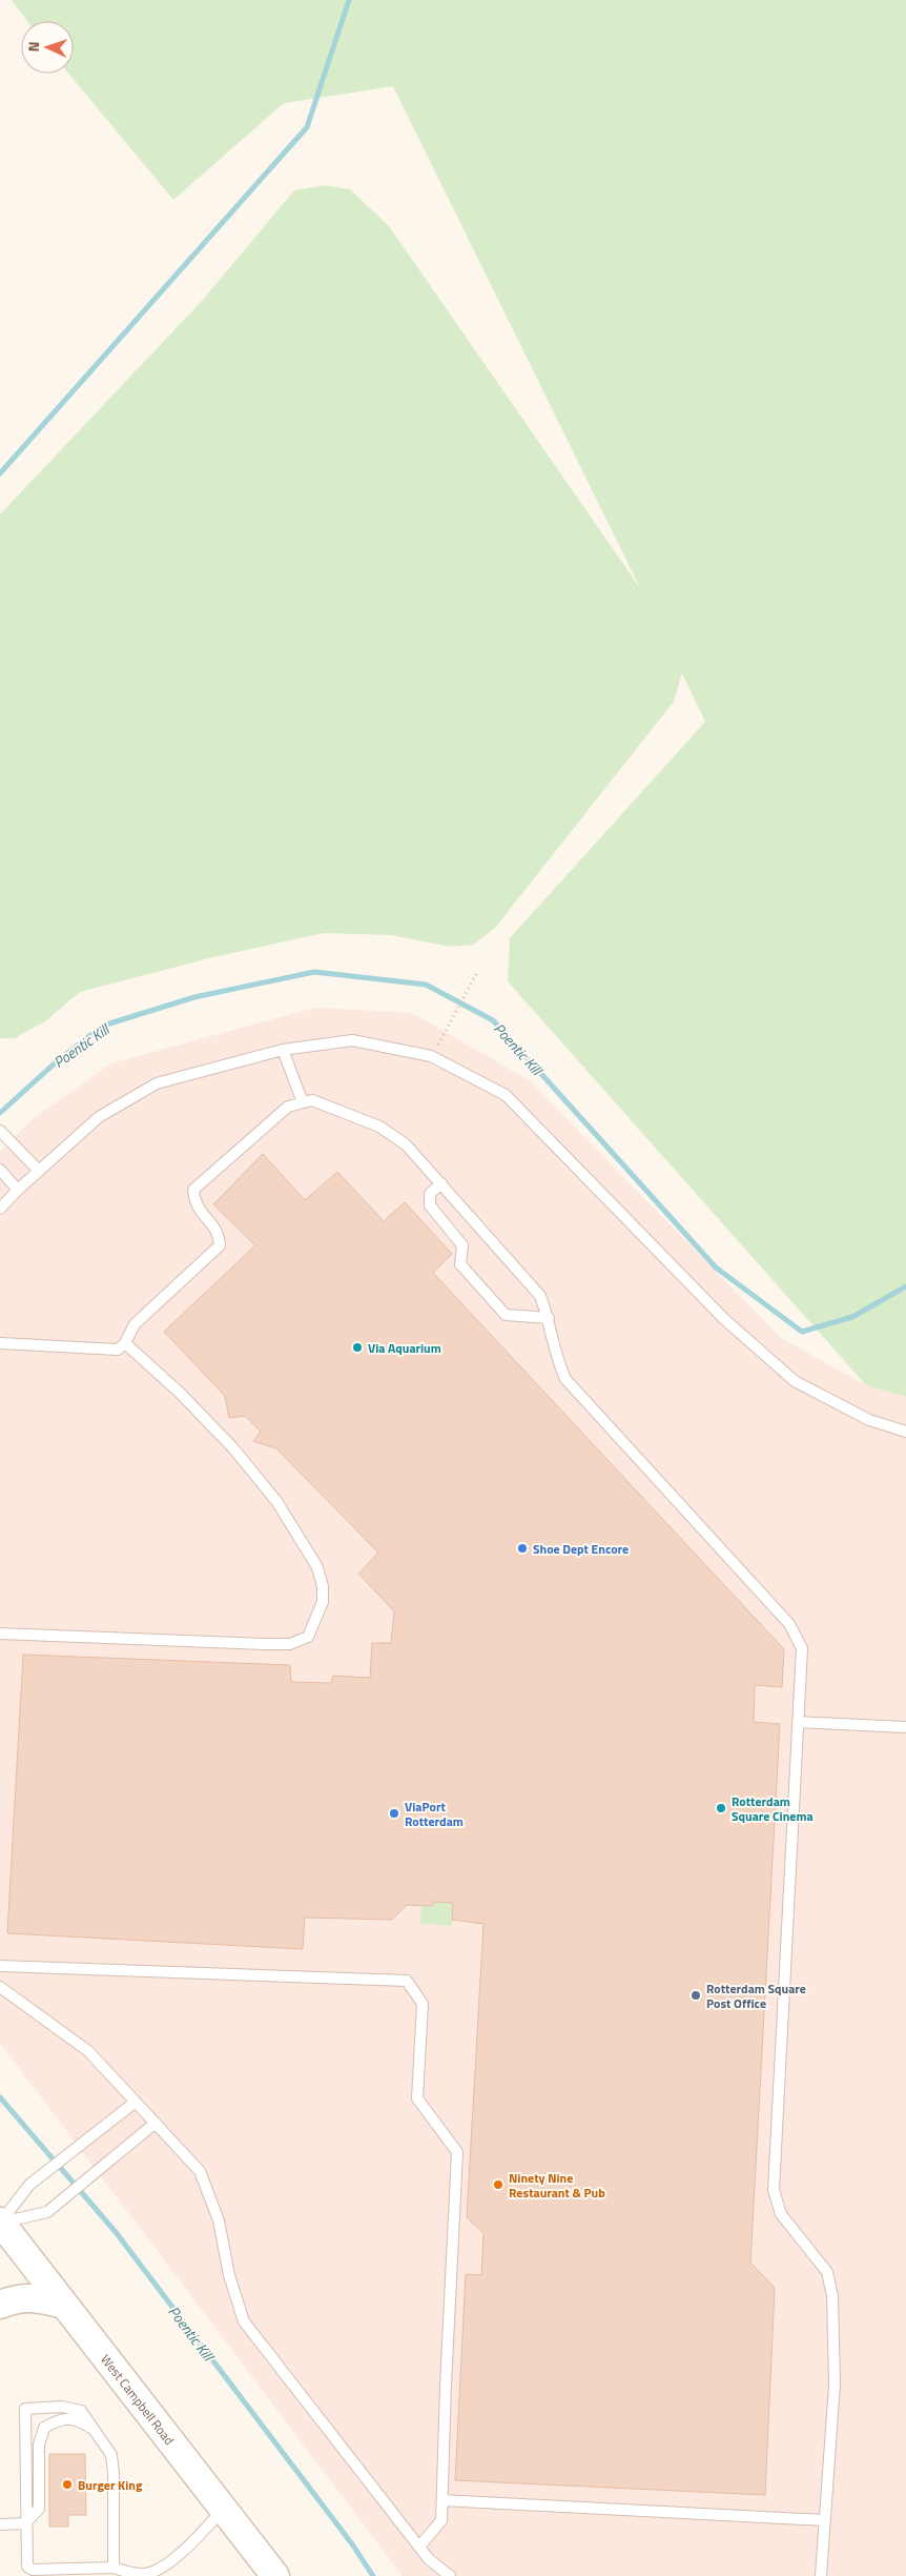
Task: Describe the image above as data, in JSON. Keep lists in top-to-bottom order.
{
  "streets": {
    "main road": ["West Campbell Road"]
  },
  "water": ["Poentic Kill"],
  "places": [
    "Via Aquarium",
    "Shoe Dept Encore",
    "Rotterdam Square Cinema",
    "ViaPort Rotterdam",
    "Rotterdam Square Post Office",
    "Ninety Nine Restaurant & Pub",
    "Burger King"
  ],
  "north": "left"
}
